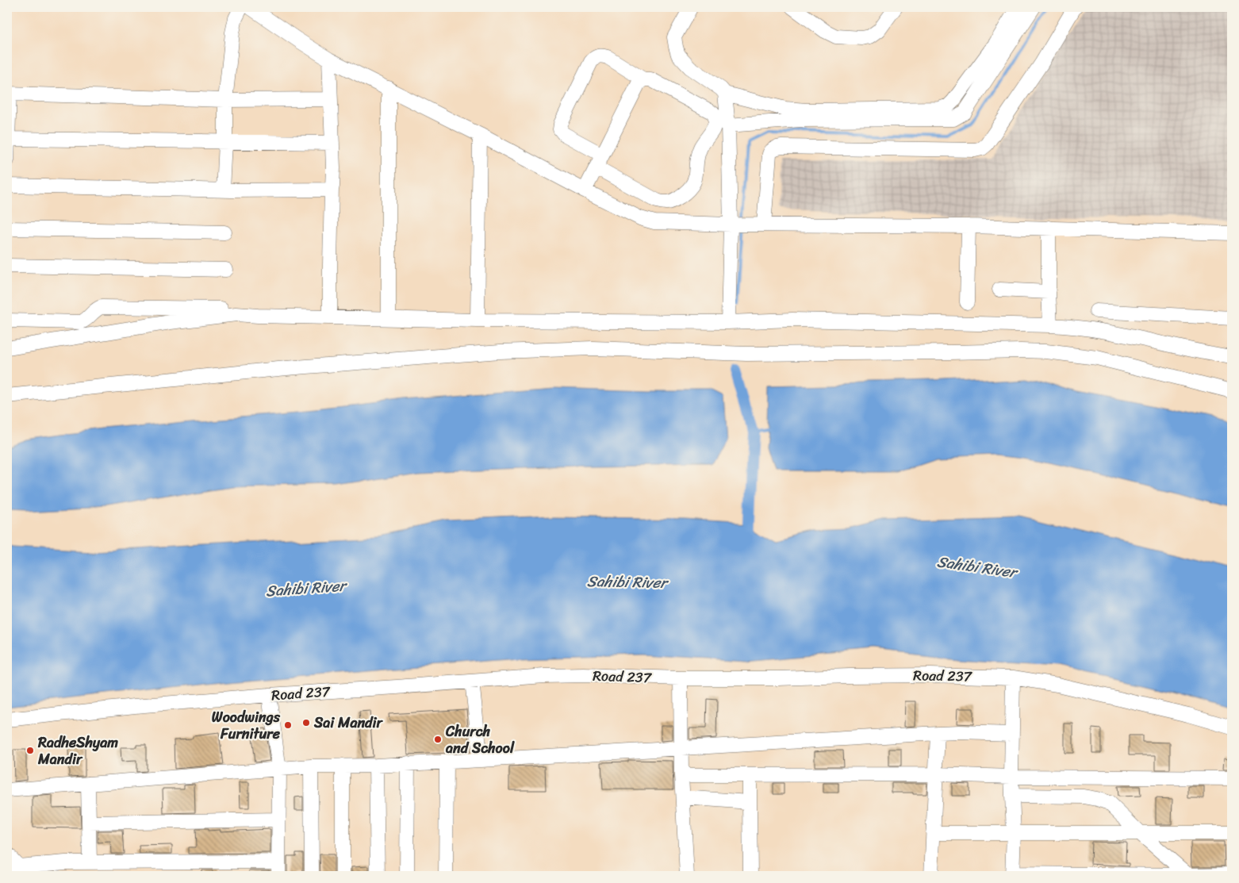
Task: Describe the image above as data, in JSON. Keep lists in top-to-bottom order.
{
  "streets": {
    "street": ["Road 237"]
  },
  "water": ["Sahibi River"],
  "places": [
    "Sai Mandir",
    "Woodwings Furniture",
    "Church and School",
    "RadheShyam Mandir"
  ]
}
